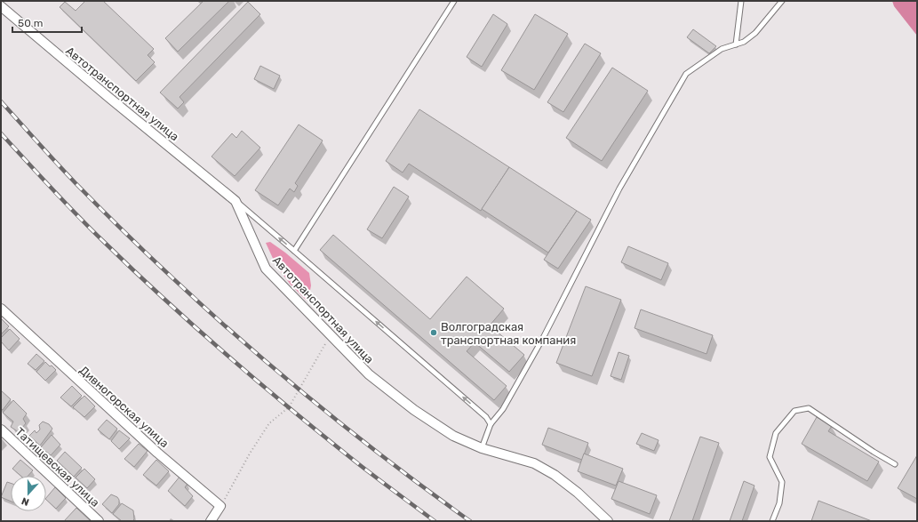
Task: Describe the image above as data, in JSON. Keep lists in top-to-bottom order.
{
  "streets": {
    "street": ["Автотранспортная улица", "Дивногорская улица", "Татищевская улица"]
  },
  "places": ["Волгоградская транспортная компания"],
  "scale_bar": "50 m",
  "north": "bottom"
}
